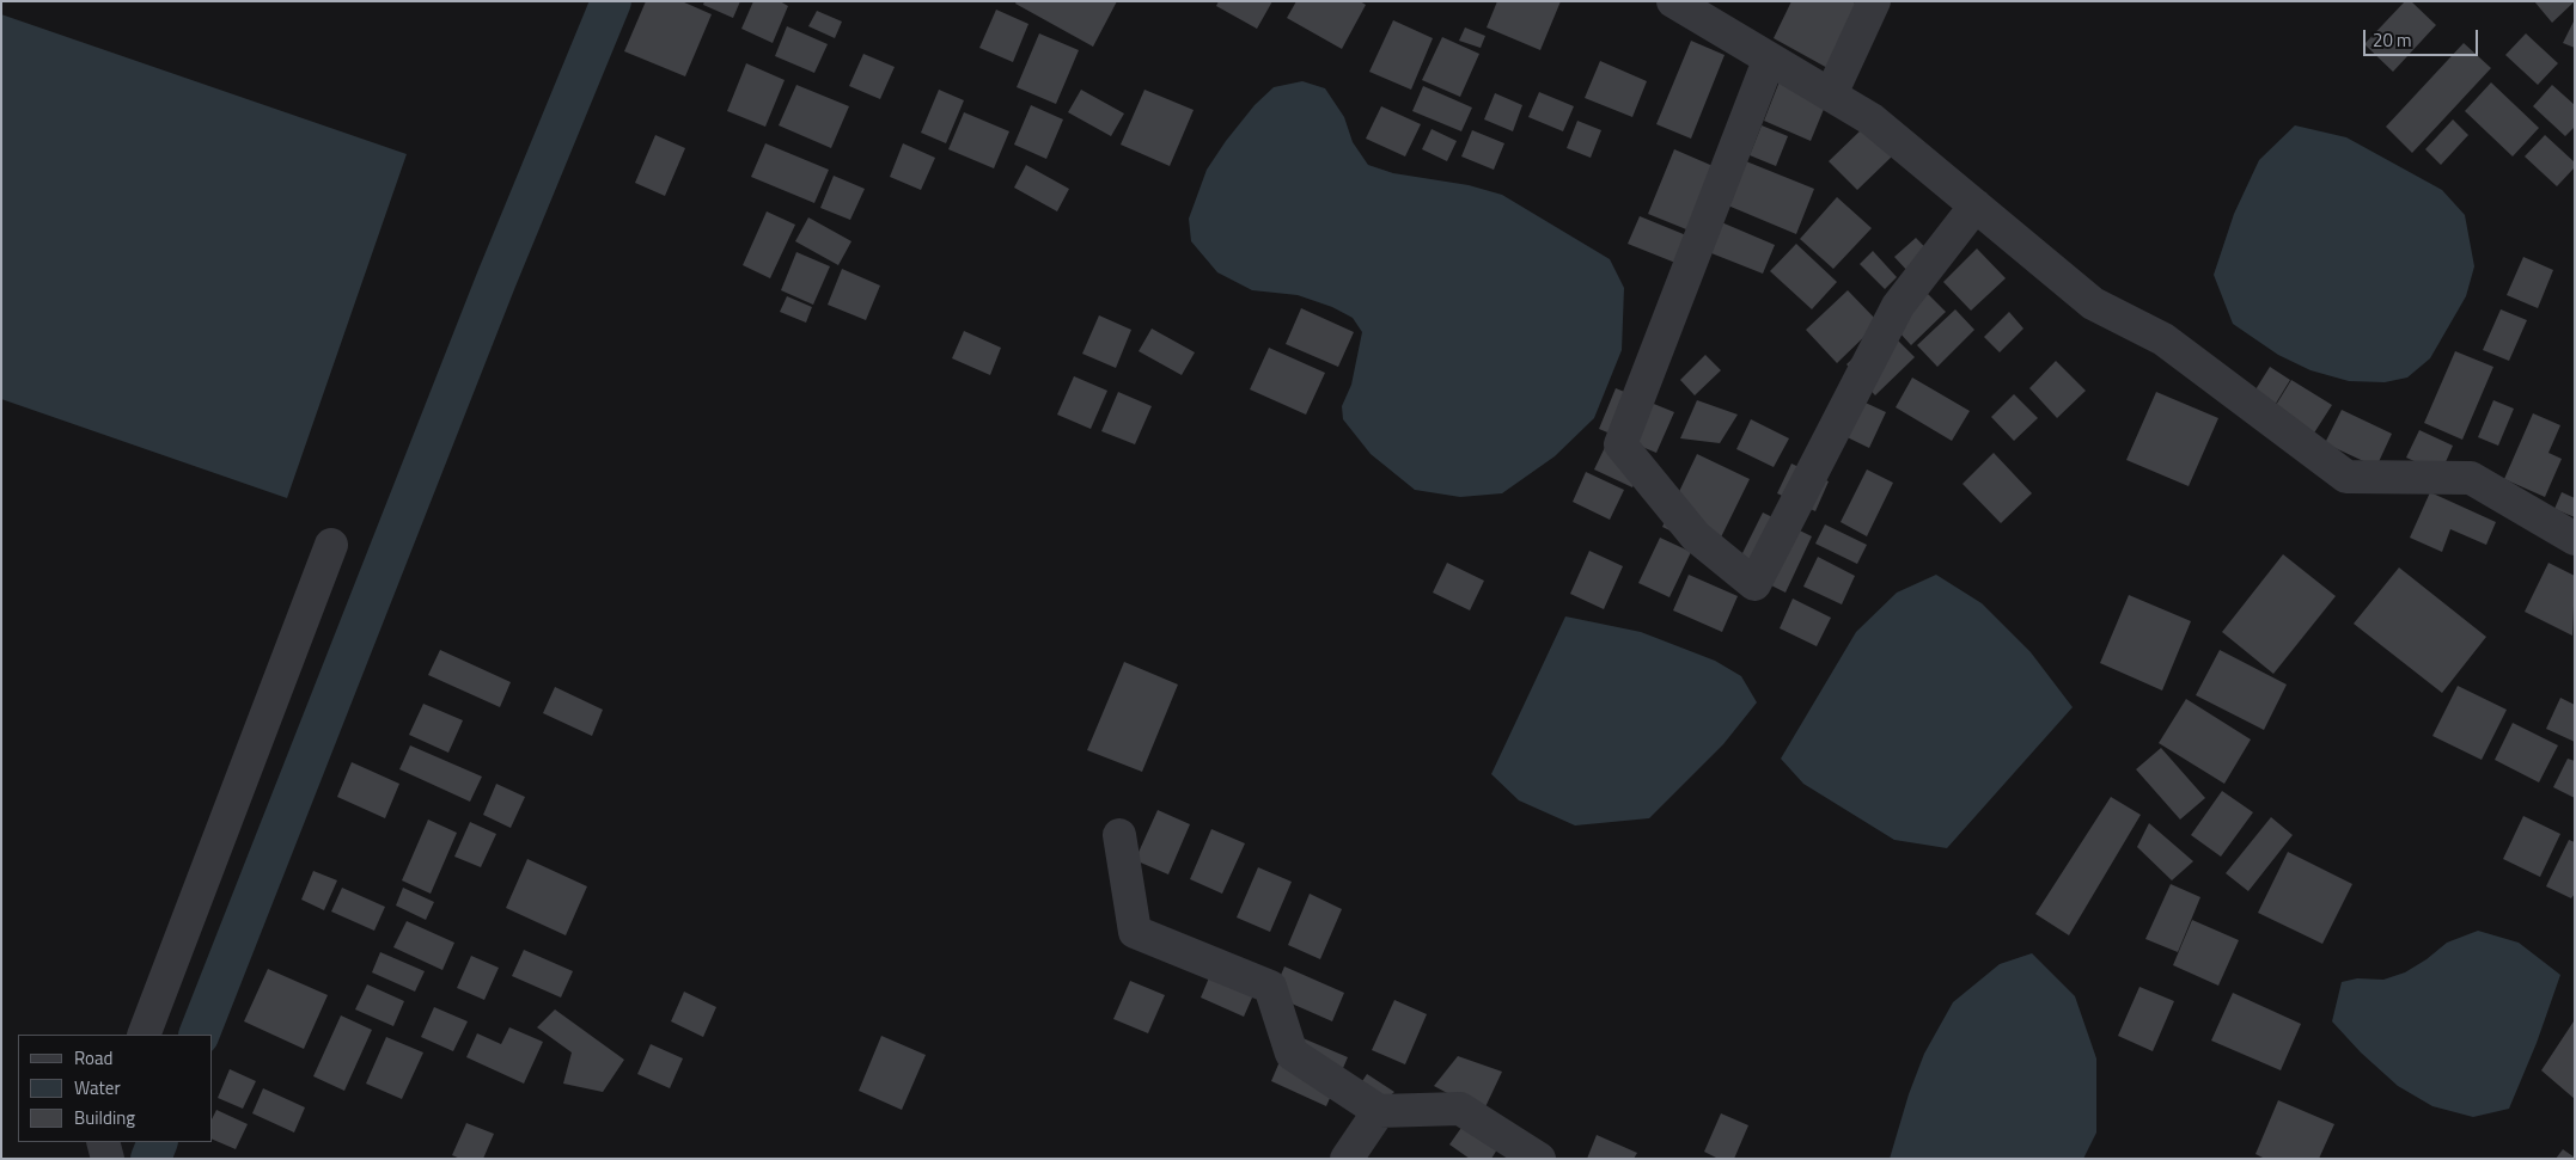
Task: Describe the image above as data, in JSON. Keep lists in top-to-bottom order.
{
  "legend": ["Road", "Water", "Building"],
  "scale_bar": "20 m"
}
